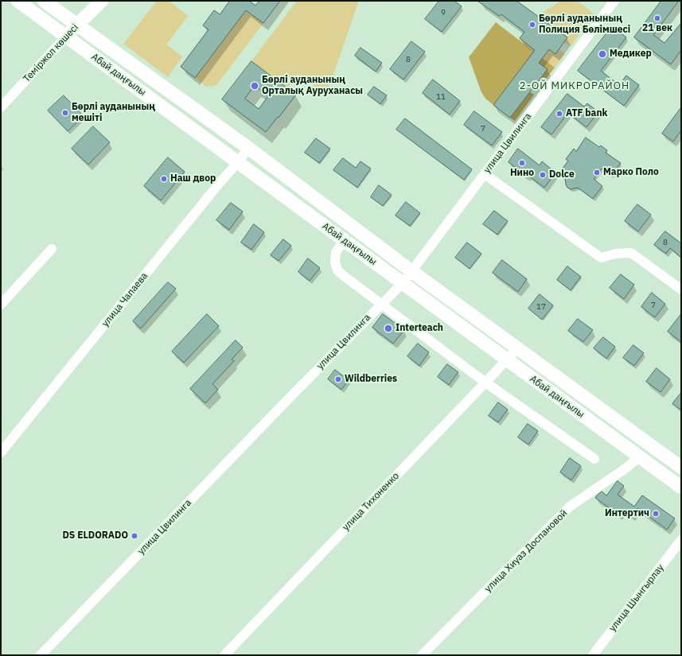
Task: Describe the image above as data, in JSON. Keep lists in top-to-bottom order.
{
  "streets": {
    "street": [
      "Теміржол көшесі",
      "Абай даңғылы",
      "улица Цвилинга",
      "улица Чапаева",
      "улица Тихоненко",
      "улица Хиуаз Доспановой",
      "улица Шынгырлау"
    ]
  },
  "crossings": [
    ["Теміржол көшесі", "Абай даңғылы"],
    ["Абай даңғылы", "улица Цвилинга"],
    ["Абай даңғылы", "улица Чапаева"],
    ["Абай даңғылы", "улица Тихоненко"],
    ["Абай даңғылы", "улица Хиуаз Доспановой"]
  ],
  "districts": ["2-ОЙ МИКРОРАЙОН"],
  "places": [
    "21 век",
    "Бөрлі ауданының Полиция Бөлімшесі",
    "Медикер",
    "Бөрлі ауданының Орталық Ауруханасы",
    "Бөрлі ауданының мешіті",
    "ATF bank",
    "Нино",
    "Марко Поло",
    "Dolce",
    "Наш двор",
    "Interteach",
    "Wildberries",
    "Интертич",
    "DS ELDORADO"
  ],
  "house_numbers": [
    "9",
    "8",
    "11",
    "7",
    "8",
    "7",
    "17"
  ]
}
